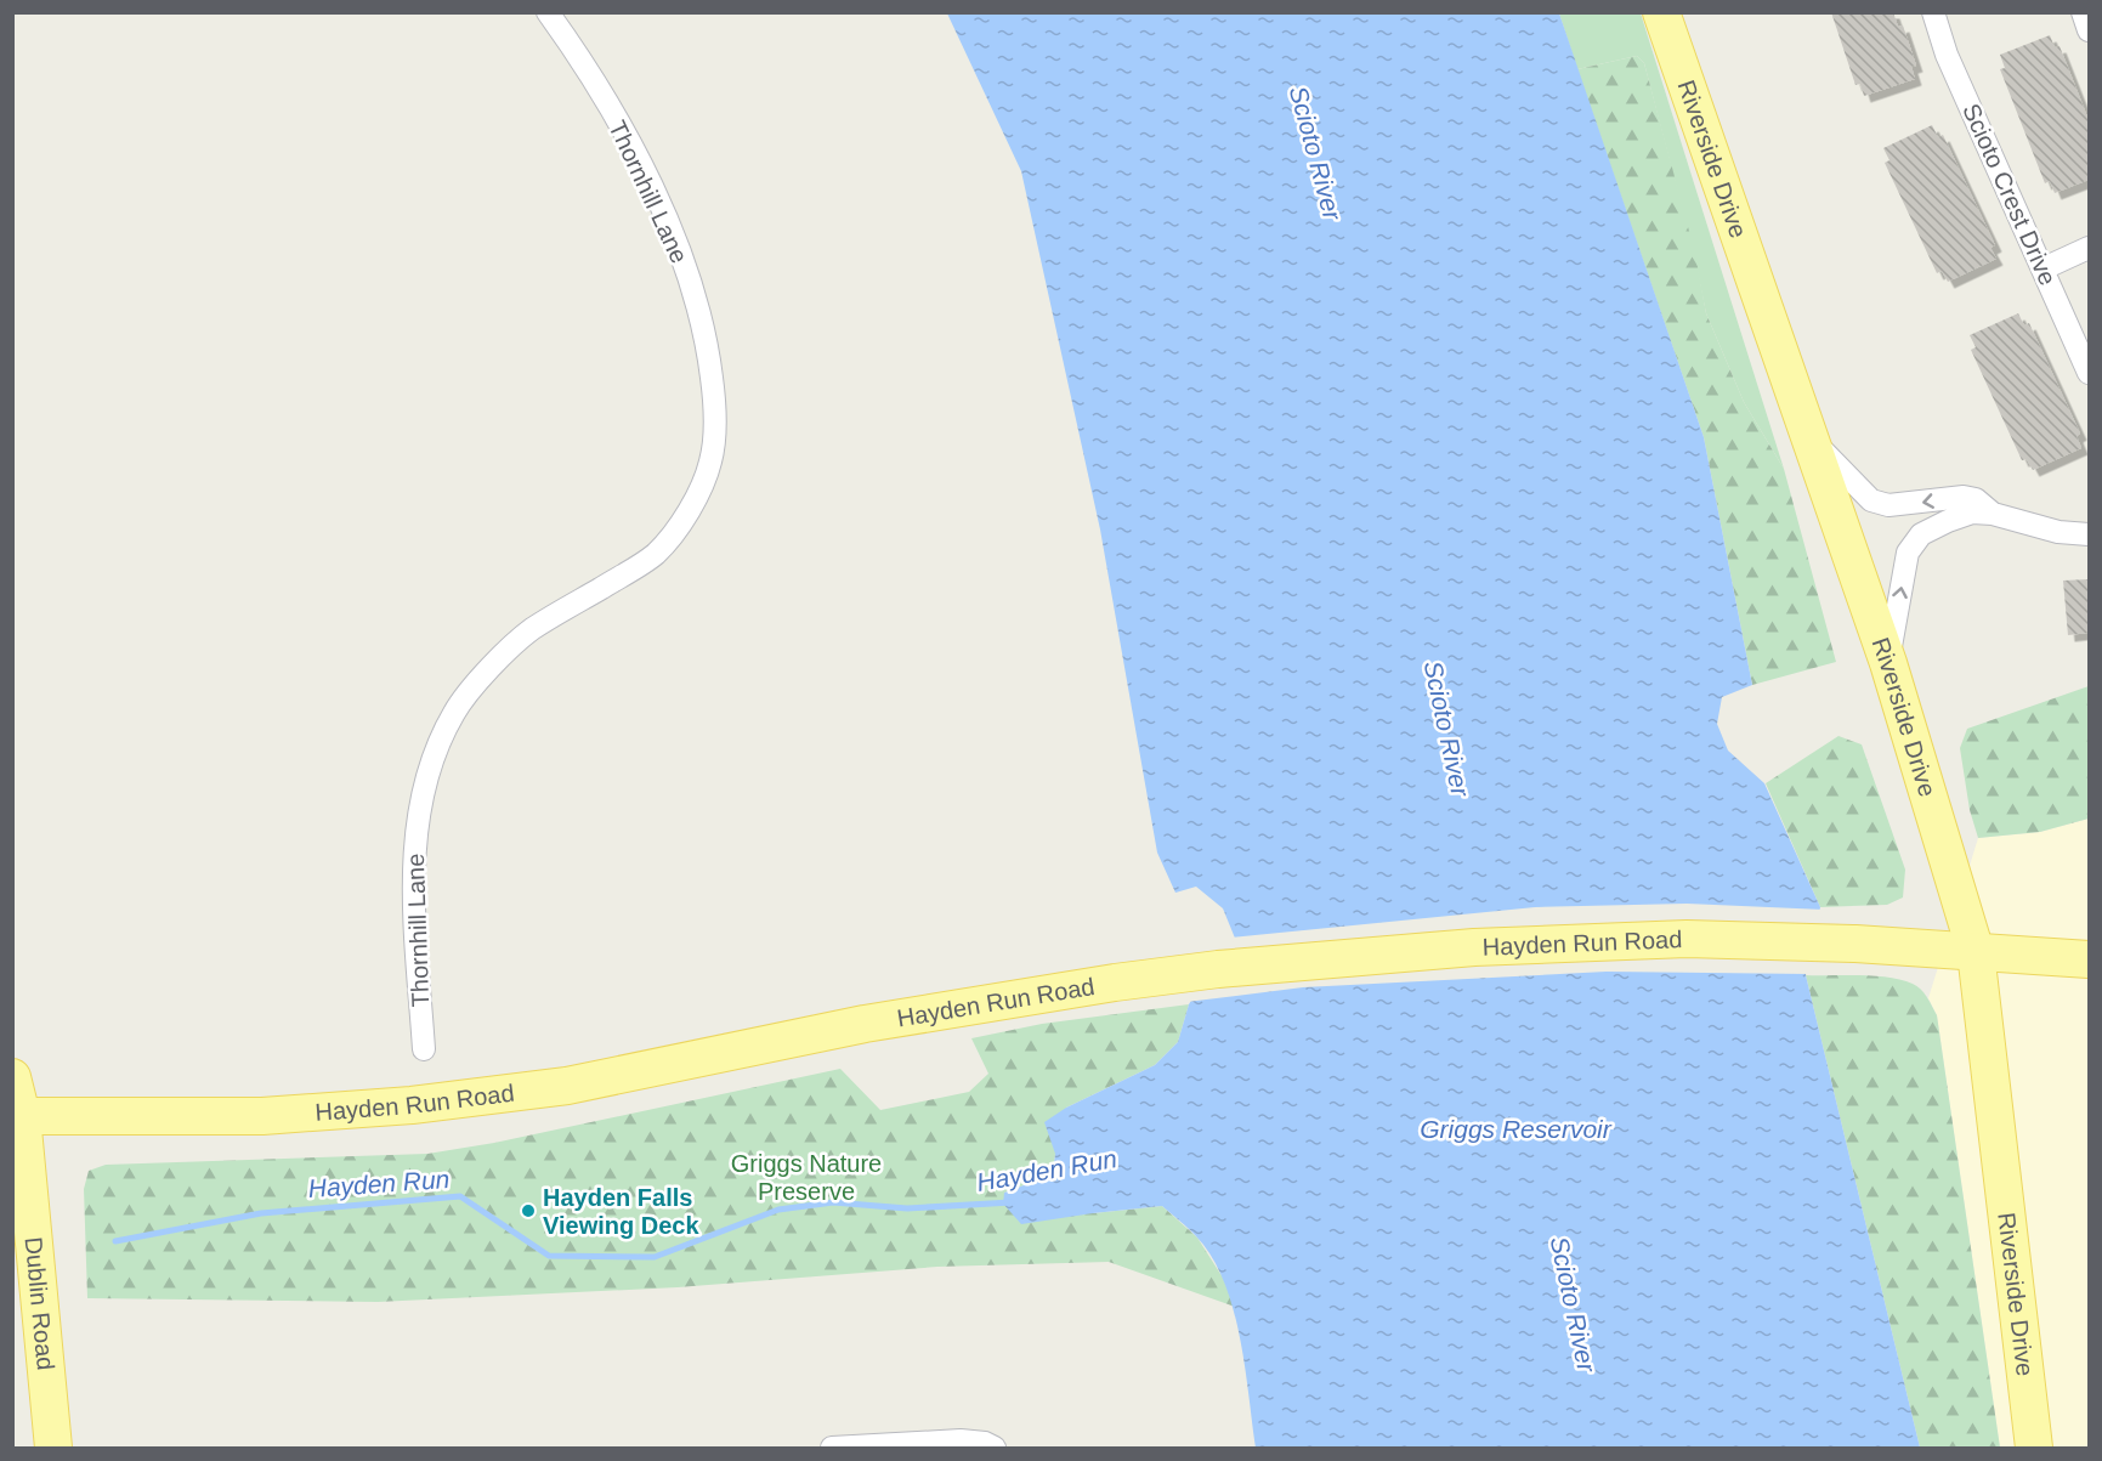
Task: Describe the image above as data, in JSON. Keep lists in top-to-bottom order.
{
  "streets": {
    "main road": ["Riverside Drive", "Hayden Run Road", "Dublin Road"],
    "street": ["Thornhill Lane", "Scioto Crest Drive"]
  },
  "crossings": [
    ["Riverside Drive", "Hayden Run Road"],
    ["Hayden Run Road", "Dublin Road"]
  ],
  "water": ["Scioto River", "Griggs Reservoir", "Hayden Run"],
  "parks": ["Griggs Nature Preserve"],
  "places": ["Hayden Falls Viewing Deck"]
}
